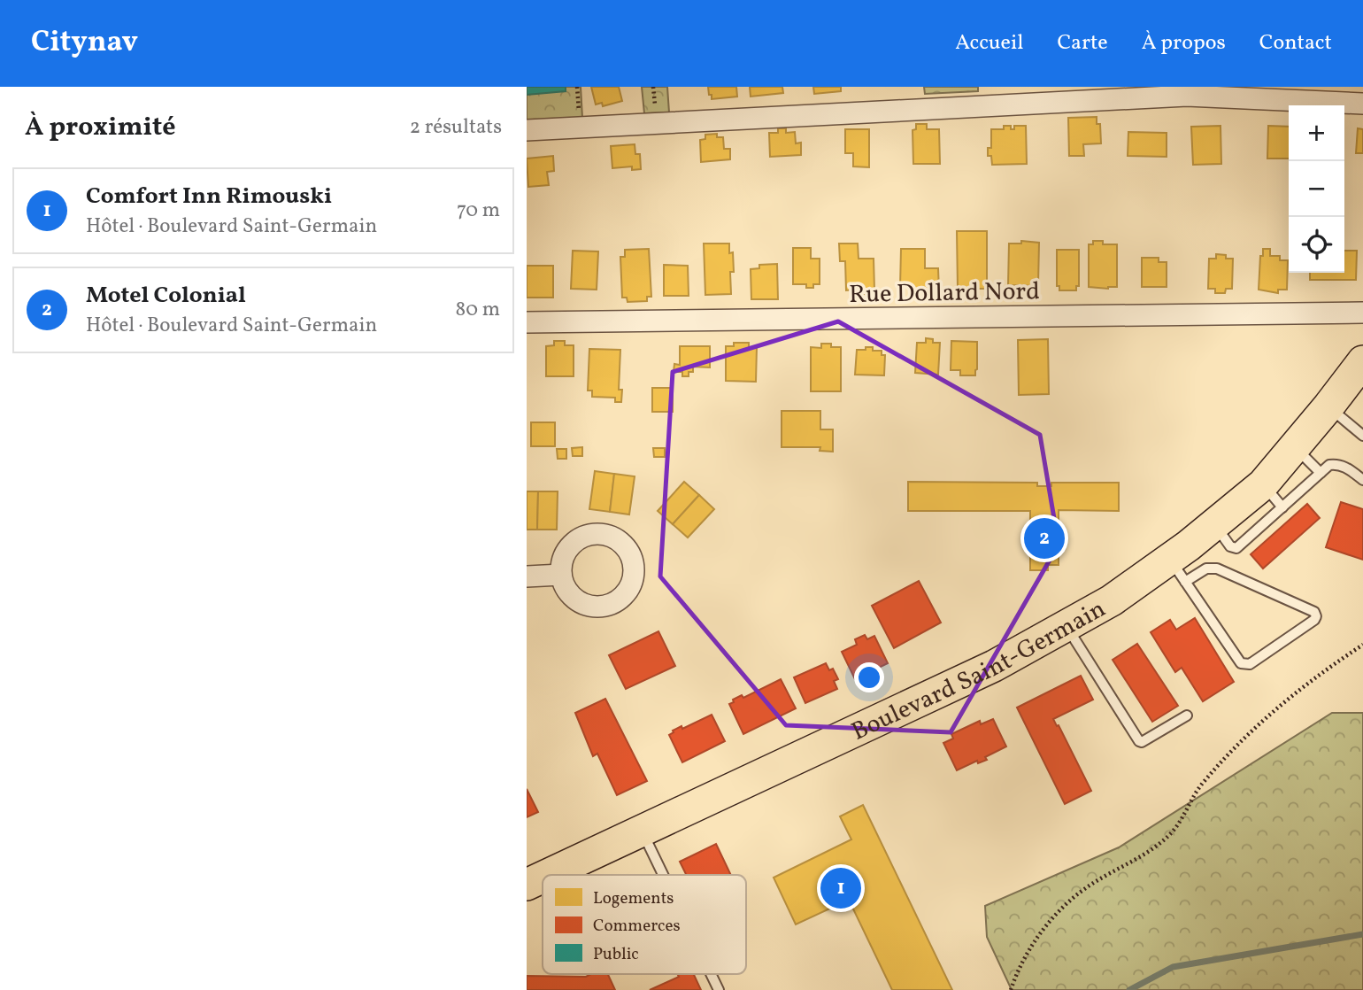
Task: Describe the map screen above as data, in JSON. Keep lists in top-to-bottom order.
{
  "streets": {
    "main road": ["Boulevard Saint-Germain"],
    "street": ["Rue Dollard Nord"]
  },
  "legend": ["Logements", "Commerces", "Public"],
  "page": {
    "header": "Citynav",
    "nav": [
      "Accueil",
      "Carte",
      "À propos",
      "Contact"
    ],
    "heading": ["À proximité", "2 résultats"],
    "map_buttons": ["+", "−"],
    "list": [
      {
        "mark": "1",
        "name": "Comfort Inn Rimouski",
        "note": "Hôtel · Boulevard Saint-Germain",
        "value": "70 m"
      },
      {
        "mark": "2",
        "name": "Motel Colonial",
        "note": "Hôtel · Boulevard Saint-Germain",
        "value": "80 m"
      }
    ],
    "pins": ["2", "1"]
  }
}
